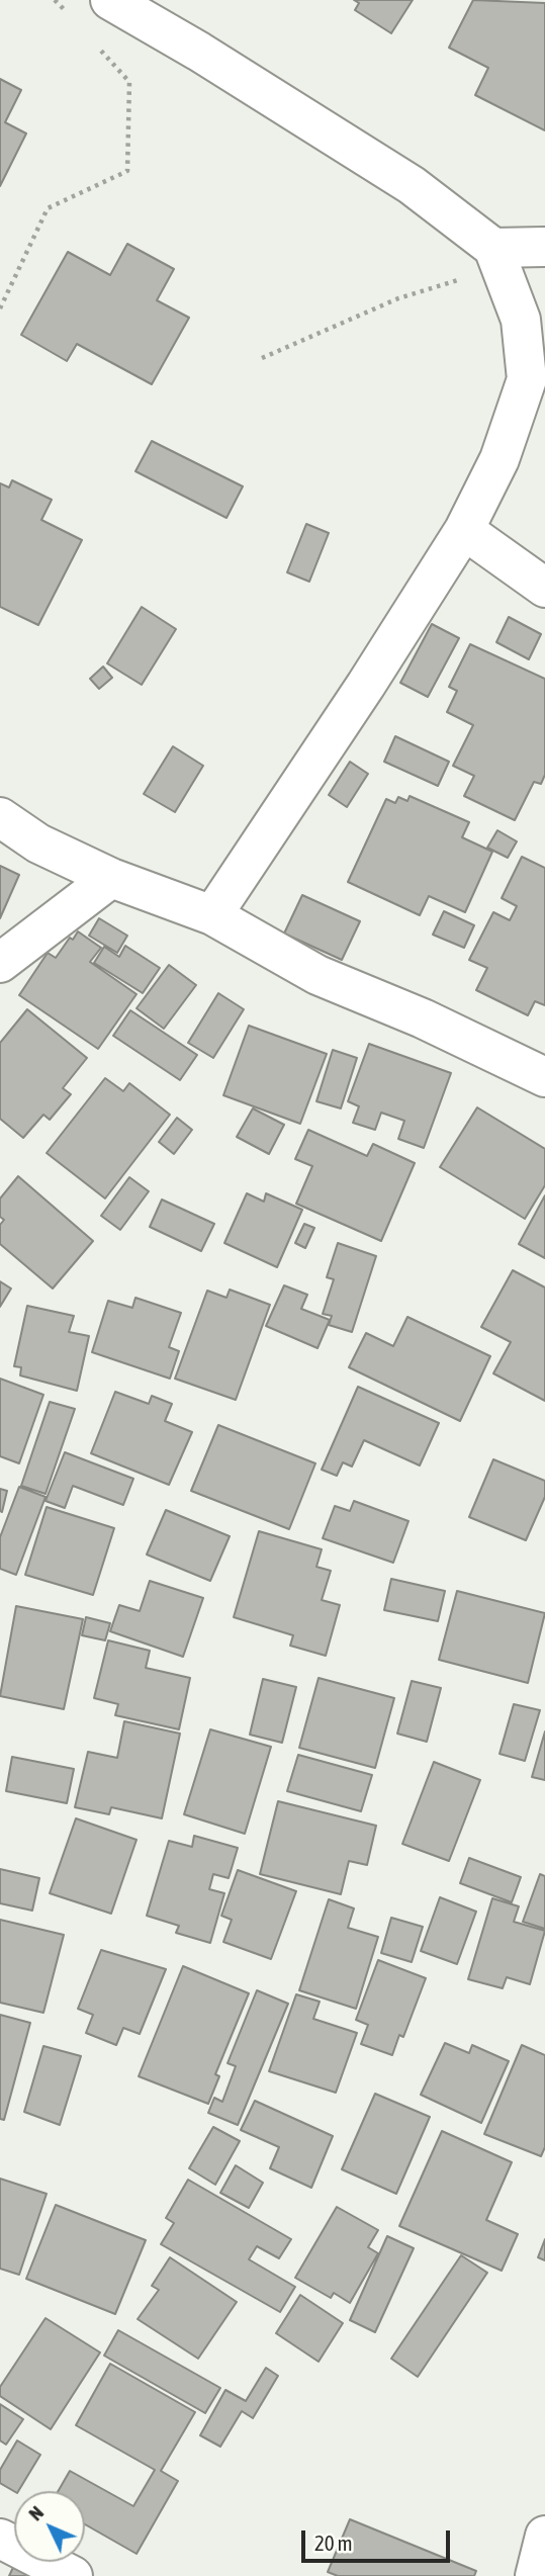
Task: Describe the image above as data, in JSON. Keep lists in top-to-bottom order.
{
  "scale_bar": "20 m",
  "north": "top left"
}
